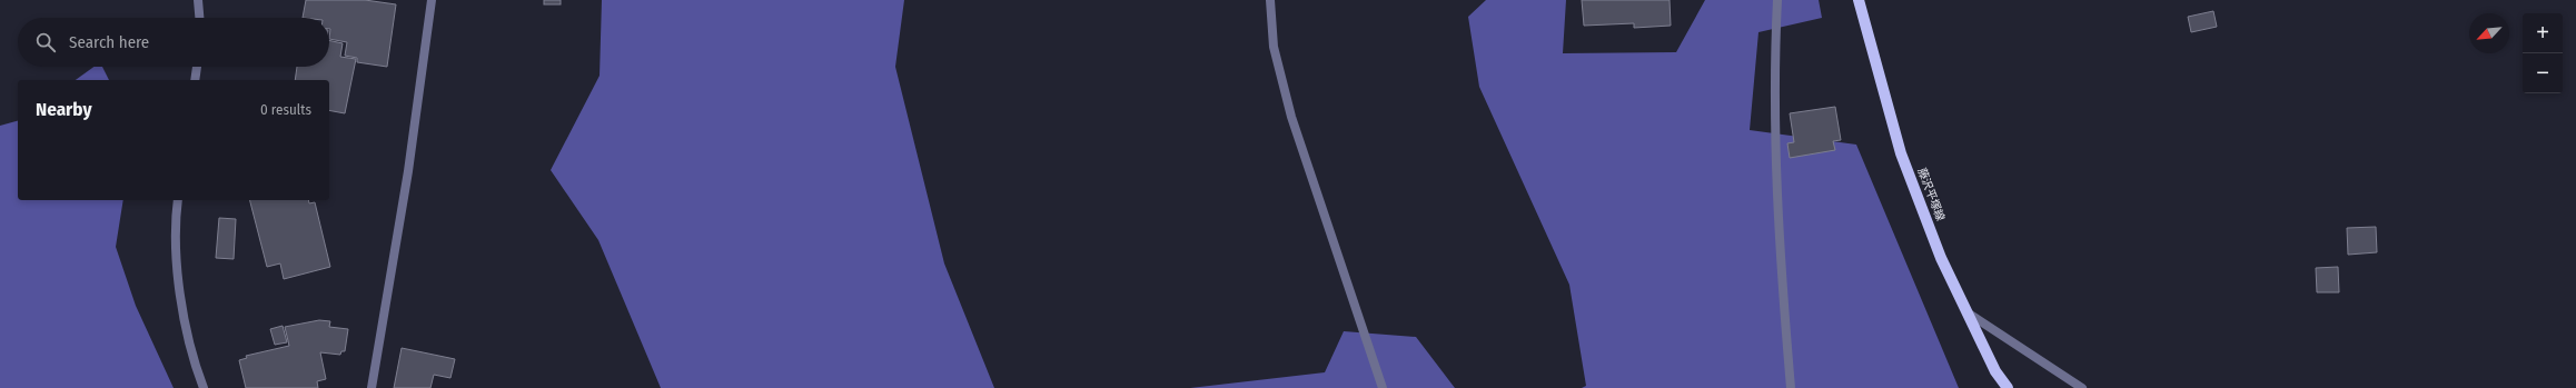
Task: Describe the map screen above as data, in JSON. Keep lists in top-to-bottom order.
{
  "streets": {
    "main road": ["藤沢平塚線"]
  },
  "north": "bottom left",
  "page": {
    "map_buttons": ["+", "−"],
    "search": "Search here",
    "heading": ["Nearby", "0 results"]
  }
}
